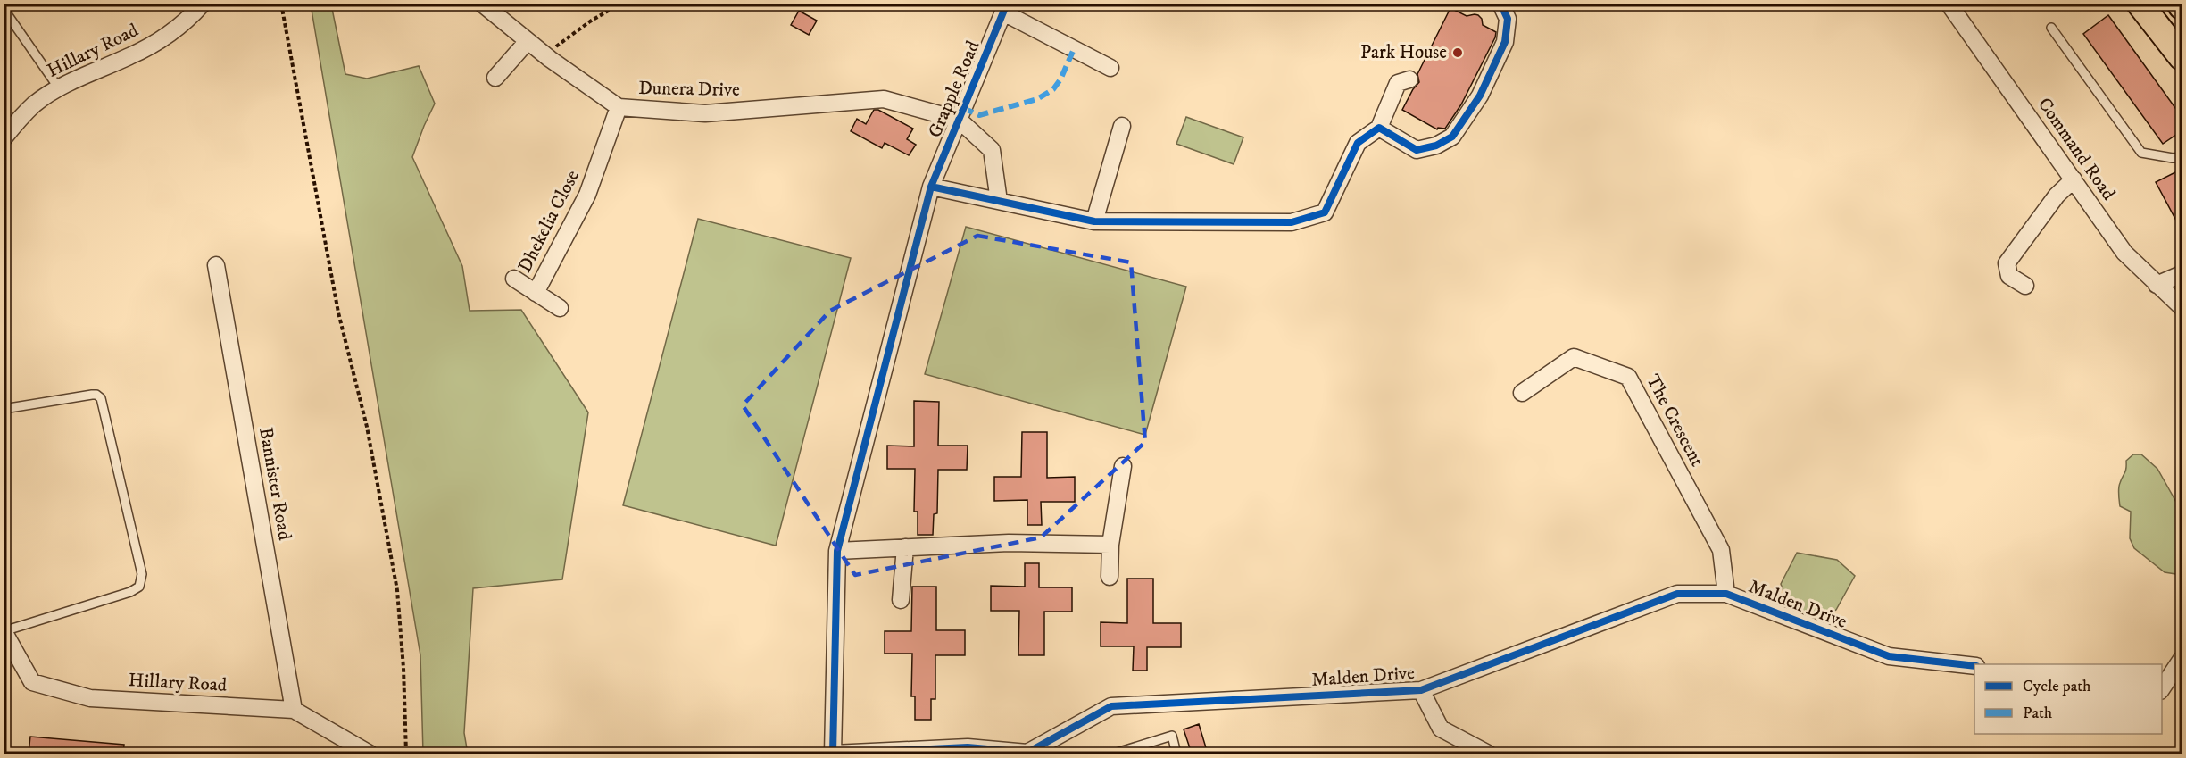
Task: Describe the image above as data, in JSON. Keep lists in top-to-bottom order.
{
  "streets": {
    "street": [
      "Hillary Road",
      "Dunera Drive",
      "Grapple Road",
      "Command Road",
      "Dhekelia Close",
      "The Crescent",
      "Bannister Road",
      "Malden Drive"
    ]
  },
  "crossings": [
    ["Hillary Road", "Bannister Road"],
    ["Dunera Drive", "Grapple Road"],
    ["Dunera Drive", "Dhekelia Close"],
    ["Grapple Road", "Malden Drive"],
    ["The Crescent", "Malden Drive"]
  ],
  "places": ["Park House"],
  "legend": ["Cycle path", "Path"]
}
